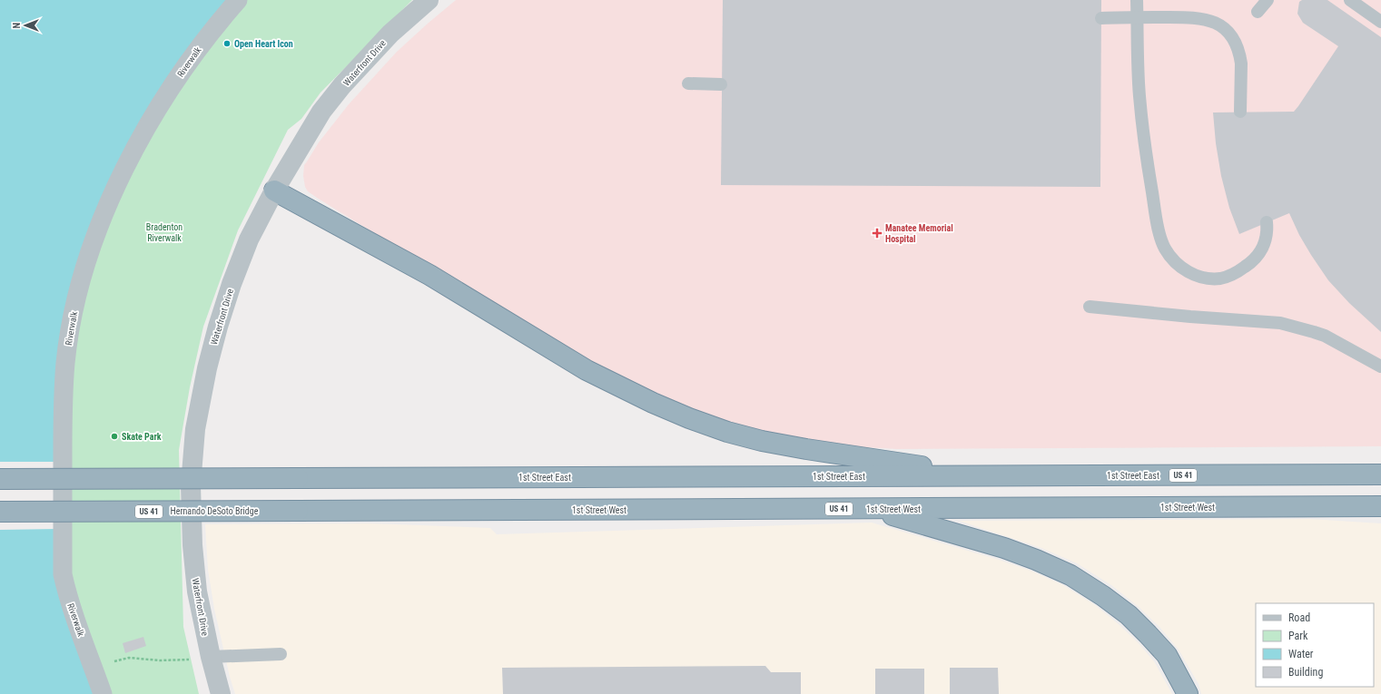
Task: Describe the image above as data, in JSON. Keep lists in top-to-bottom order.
{
  "streets": {
    "highway": [
      "1st Street East",
      "US 41",
      "1st Street West",
      "Hernando DeSoto Bridge"
    ],
    "street": ["Riverwalk", "Waterfront Drive"]
  },
  "crossings": [
    ["1st Street West", "Hernando DeSoto Bridge"]
  ],
  "parks": ["Bradenton Riverwalk"],
  "places": {
    "other": ["Open Heart Icon", "Skate Park"],
    "health": ["Manatee Memorial Hospital"]
  },
  "legend": [
    "Road",
    "Park",
    "Water",
    "Building"
  ],
  "north": "left"
}
